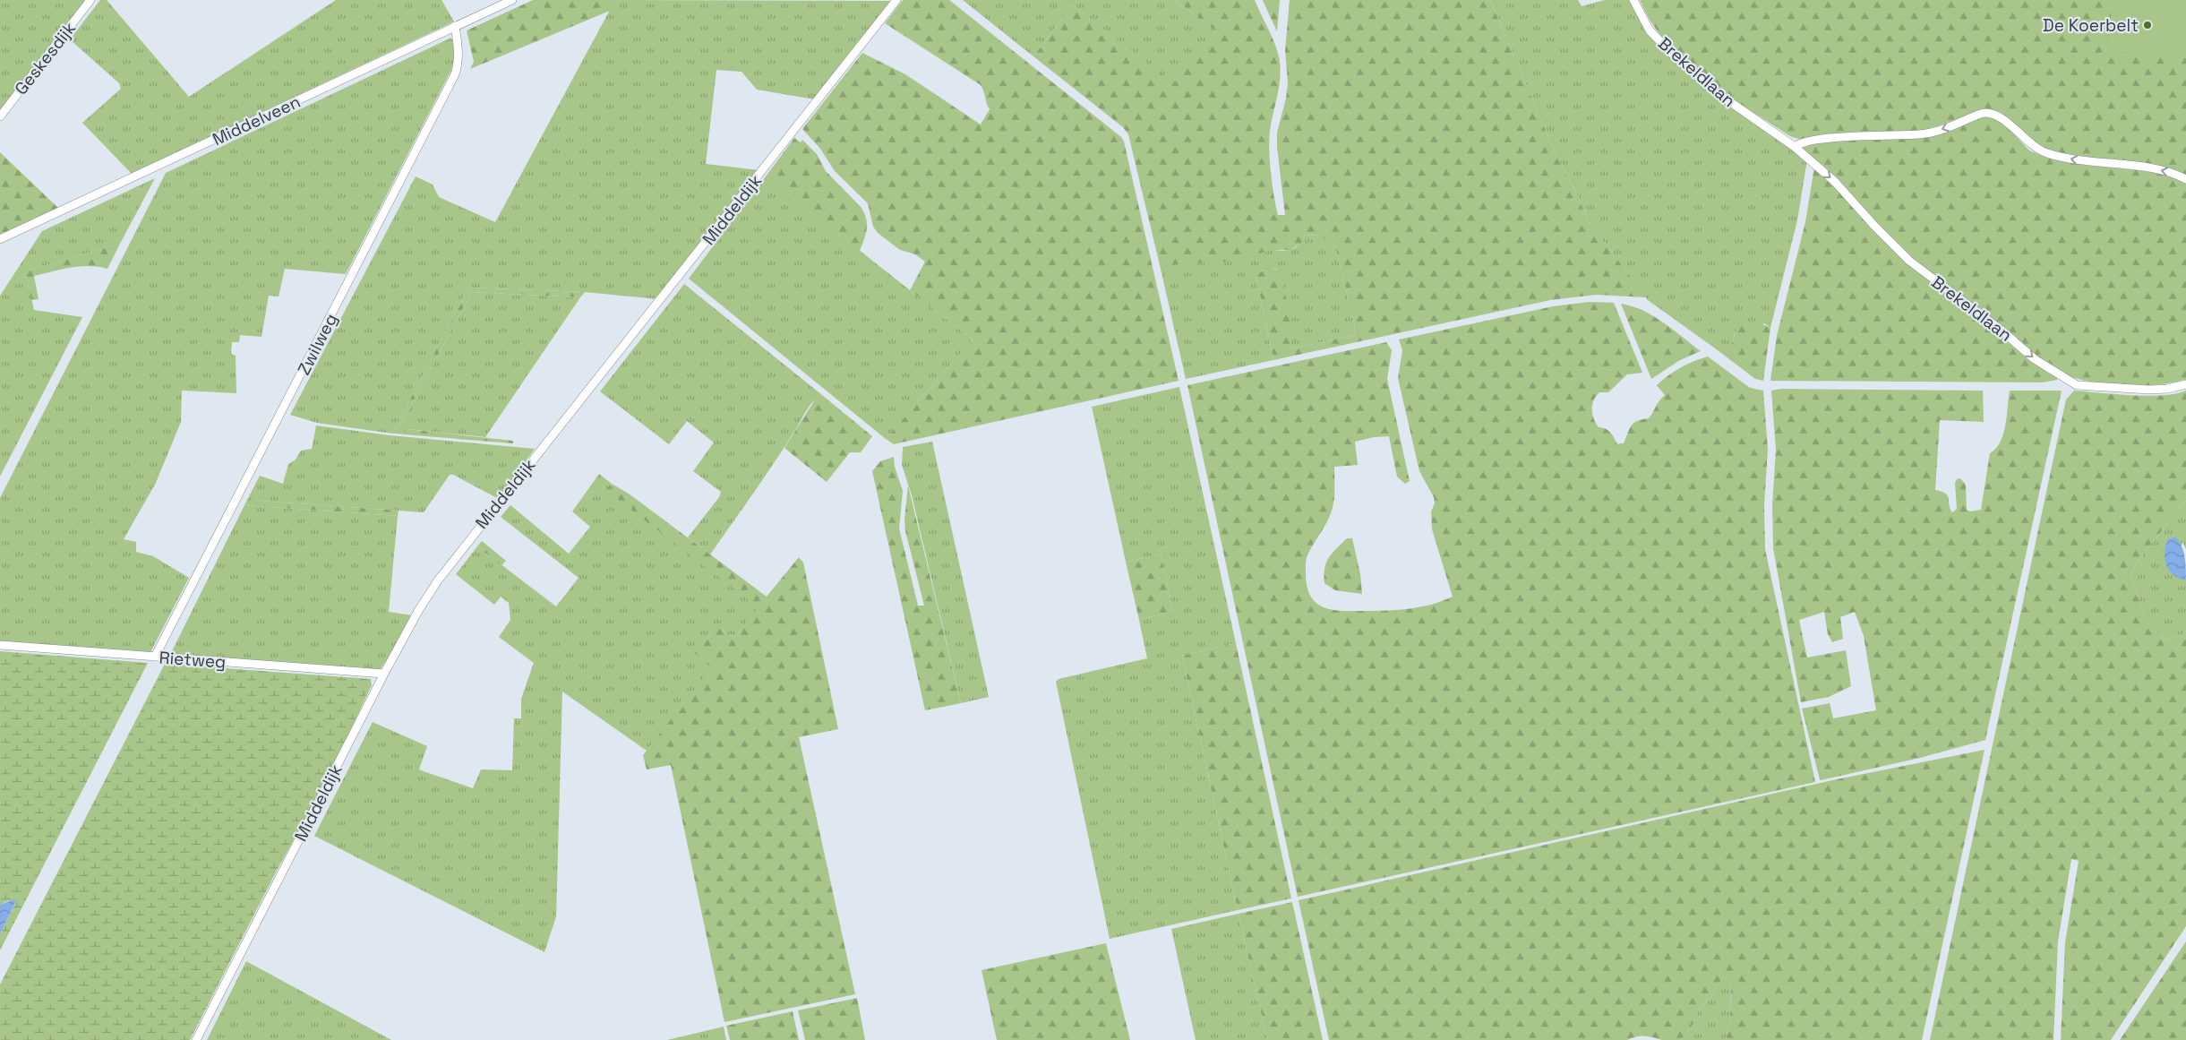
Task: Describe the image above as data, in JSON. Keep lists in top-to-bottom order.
{
  "streets": {
    "street": [
      "Geskesdijk",
      "Brekeldlaan",
      "Middelveen",
      "Middeldijk",
      "Zwilweg",
      "Rietweg"
    ]
  },
  "crossings": [
    ["Middelveen", "Zwilweg"],
    ["Middeldijk", "Rietweg"],
    ["Zwilweg", "Rietweg"]
  ],
  "one_way": ["Brekeldlaan"],
  "places": ["De Koerbelt"]
}
